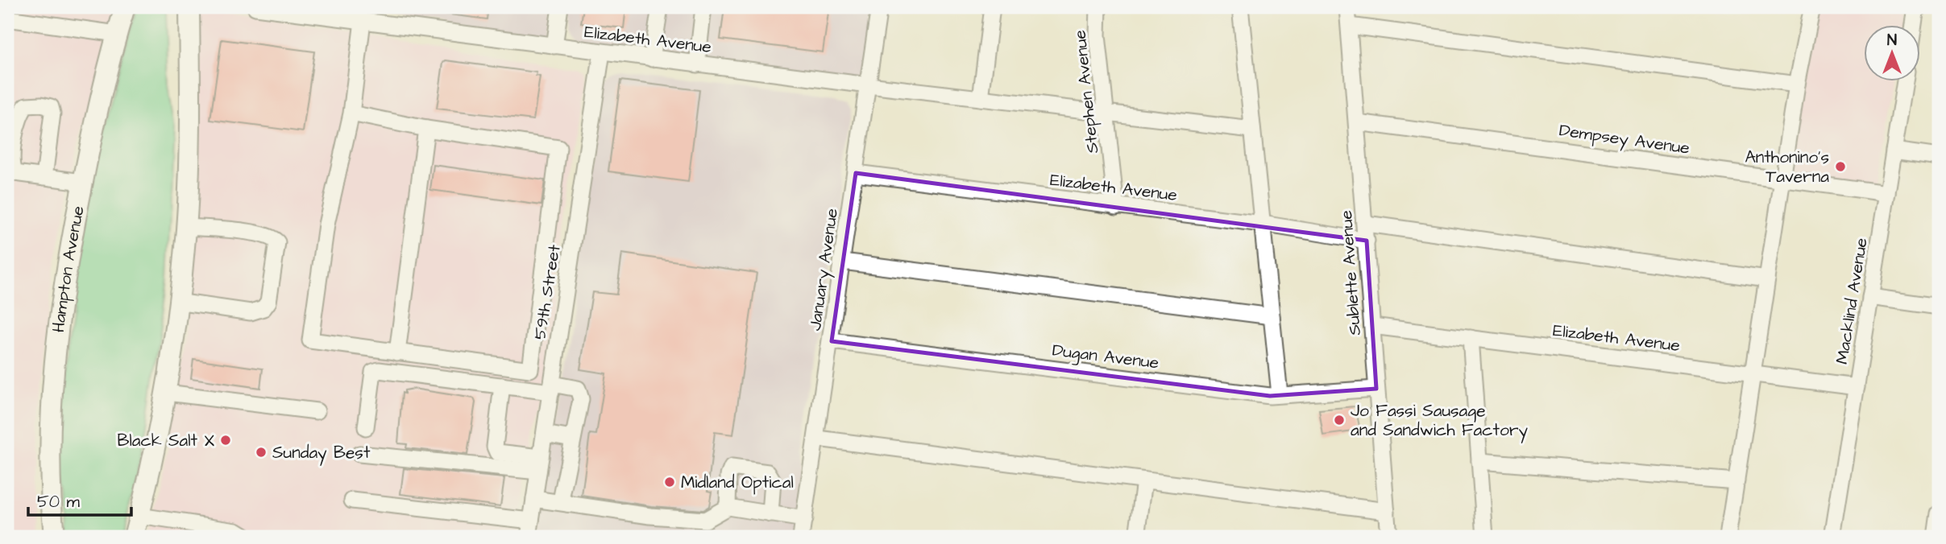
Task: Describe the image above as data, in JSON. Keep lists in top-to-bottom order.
{
  "streets": {
    "main road": ["Hampton Avenue"],
    "street": [
      "Elizabeth Avenue",
      "Stephen Avenue",
      "Dempsey Avenue",
      "January Avenue",
      "Sublette Avenue",
      "59th Street",
      "Macklind Avenue",
      "Dugan Avenue"
    ]
  },
  "crossings": [
    ["Elizabeth Avenue", "Stephen Avenue"],
    ["Elizabeth Avenue", "January Avenue"],
    ["Elizabeth Avenue", "Sublette Avenue"],
    ["Elizabeth Avenue", "59th Street"],
    ["Elizabeth Avenue", "Macklind Avenue"],
    ["Dempsey Avenue", "Sublette Avenue"],
    ["Dempsey Avenue", "Macklind Avenue"],
    ["January Avenue", "Dugan Avenue"],
    ["Sublette Avenue", "Dugan Avenue"]
  ],
  "places": [
    "Anthonino's Taverna",
    "Jo Fassi Sausage and Sandwich Factory",
    "Black Salt X",
    "Sunday Best",
    "Midland Optical"
  ],
  "scale_bar": "50 m",
  "north": "top"
}
